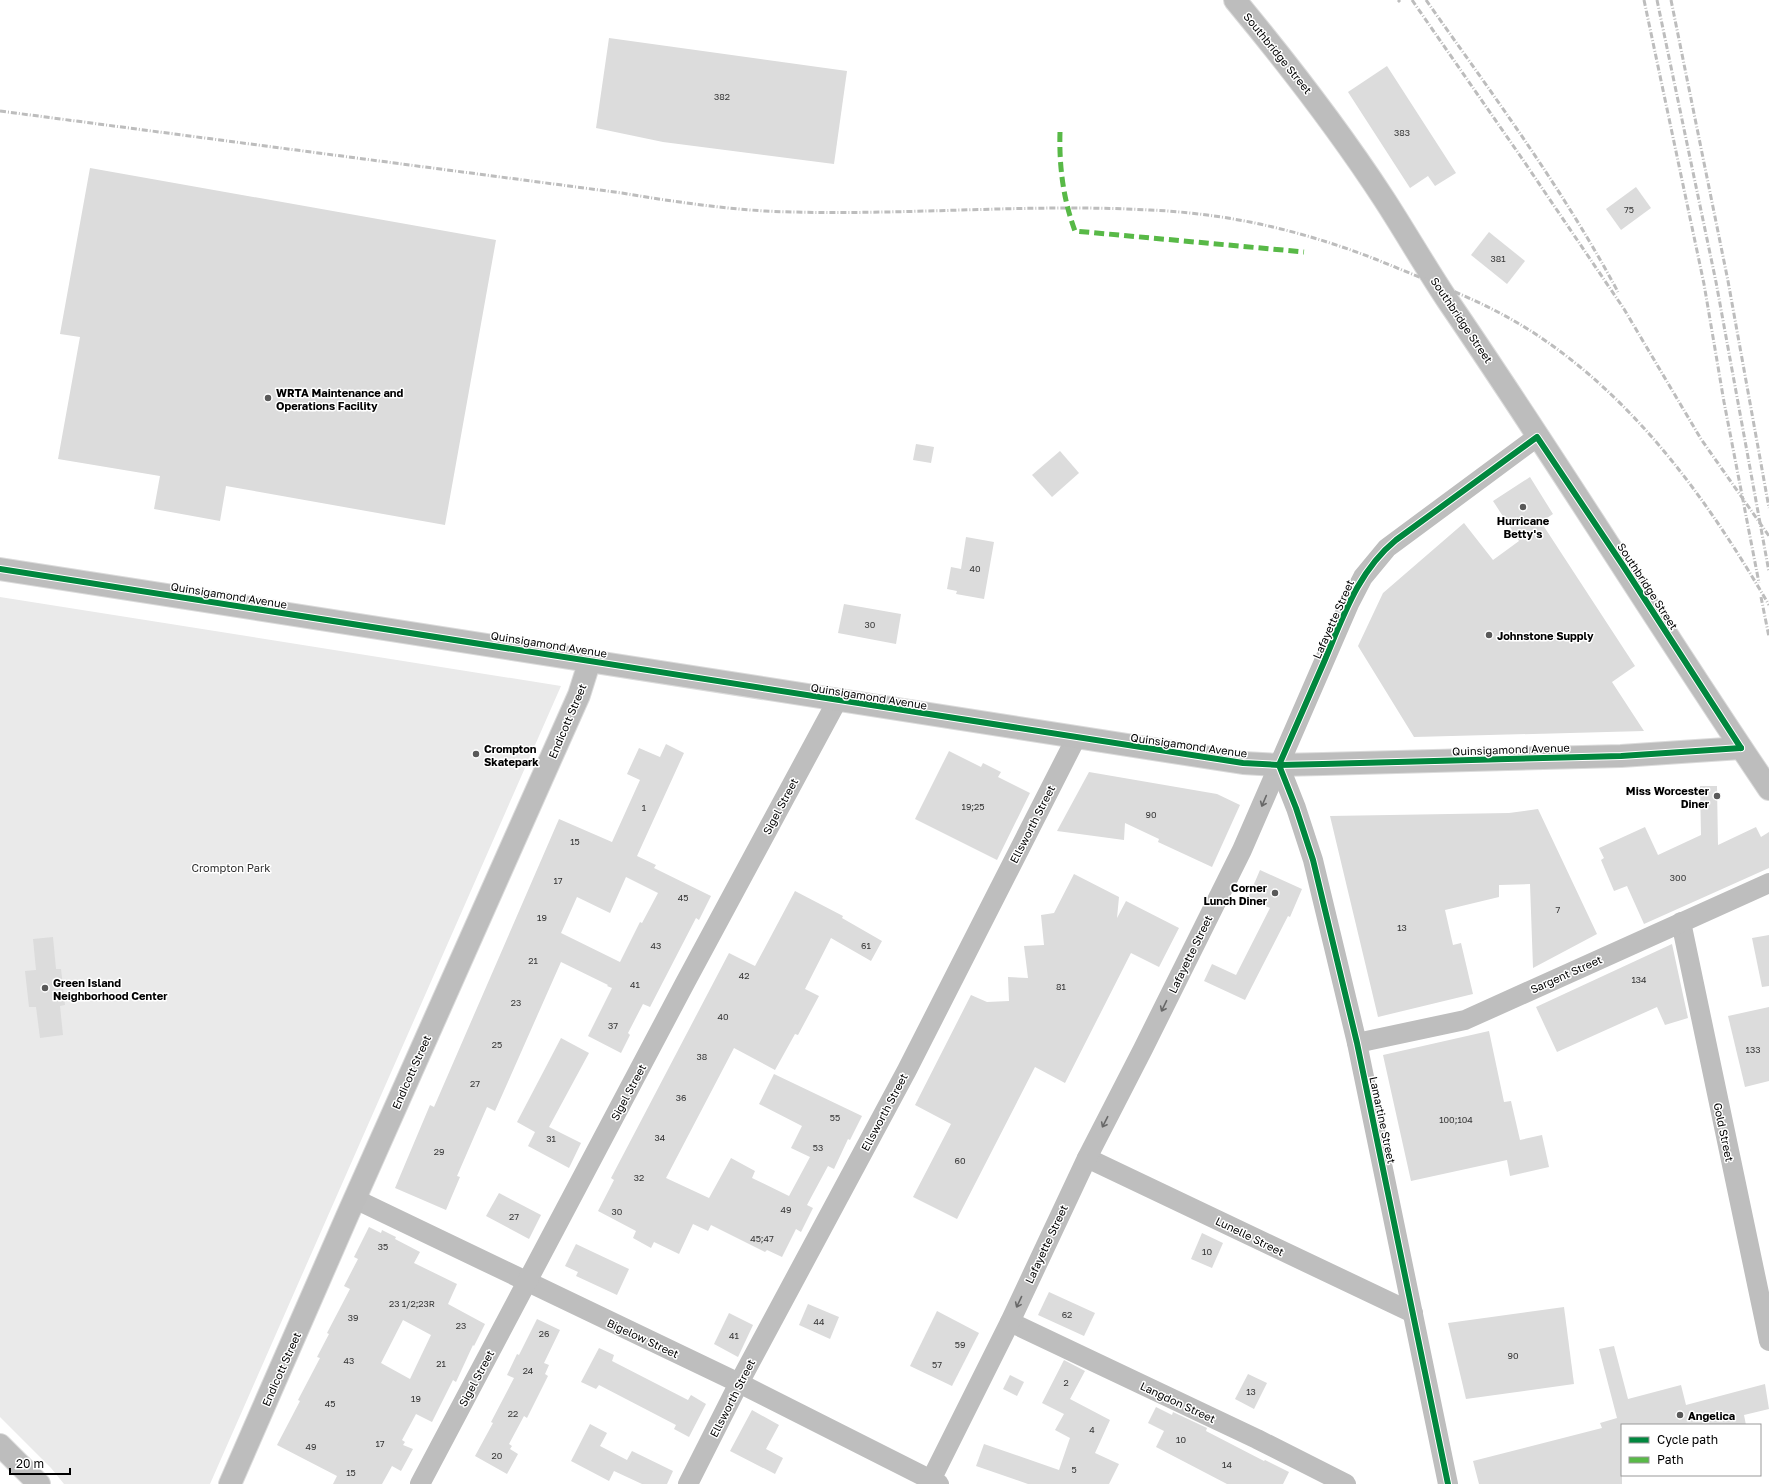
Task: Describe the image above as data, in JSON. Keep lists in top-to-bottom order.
{
  "streets": {
    "main road": ["Southbridge Street", "Quinsigamond Avenue", "Endicott Street"],
    "street": [
      "Lafayette Street",
      "Sigel Street",
      "Ellsworth Street",
      "Sargent Street",
      "Lamartine Street",
      "Gold Street",
      "Lunelle Street",
      "Bigelow Street",
      "Langdon Street"
    ]
  },
  "crossings": [
    ["Southbridge Street", "Quinsigamond Avenue"],
    ["Southbridge Street", "Lafayette Street"],
    ["Quinsigamond Avenue", "Lafayette Street"],
    ["Quinsigamond Avenue", "Endicott Street"],
    ["Quinsigamond Avenue", "Sigel Street"],
    ["Quinsigamond Avenue", "Ellsworth Street"],
    ["Quinsigamond Avenue", "Lamartine Street"],
    ["Lafayette Street", "Lamartine Street"],
    ["Lafayette Street", "Lunelle Street"],
    ["Lafayette Street", "Bigelow Street"],
    ["Lafayette Street", "Langdon Street"],
    ["Endicott Street", "Bigelow Street"],
    ["Sigel Street", "Bigelow Street"],
    ["Ellsworth Street", "Bigelow Street"],
    ["Sargent Street", "Lamartine Street"],
    ["Sargent Street", "Gold Street"],
    ["Lamartine Street", "Lunelle Street"]
  ],
  "one_way": ["Lafayette Street"],
  "parks": ["Crompton Park"],
  "places": [
    "WRTA Maintenance and Operations Facility",
    "Hurricane Betty's",
    "Johnstone Supply",
    "Crompton Skatepark",
    "Miss Worcester Diner",
    "Corner Lunch Diner",
    "Green Island Neighborhood Center",
    "Angelica"
  ],
  "house_numbers": [
    "382",
    "383",
    "75",
    "381",
    "40",
    "30",
    "19;25",
    "1",
    "90",
    "15",
    "300",
    "17",
    "45",
    "7",
    "19",
    "13",
    "43",
    "61",
    "21",
    "42",
    "134",
    "41",
    "81",
    "23",
    "40",
    "37",
    "25",
    "133",
    "38",
    "27",
    "36",
    "55",
    "100;104",
    "34",
    "31",
    "53",
    "29",
    "60",
    "32",
    "49",
    "30",
    "27",
    "45;47",
    "35",
    "10",
    "23 1/2;23R",
    "62",
    "39",
    "44",
    "23",
    "26",
    "41",
    "59",
    "90",
    "43",
    "21",
    "57",
    "24",
    "2",
    "13",
    "19",
    "45",
    "22",
    "4",
    "10",
    "17",
    "49",
    "20",
    "14",
    "5",
    "15"
  ],
  "legend": ["Cycle path", "Path"],
  "scale_bar": "20 m"
}
